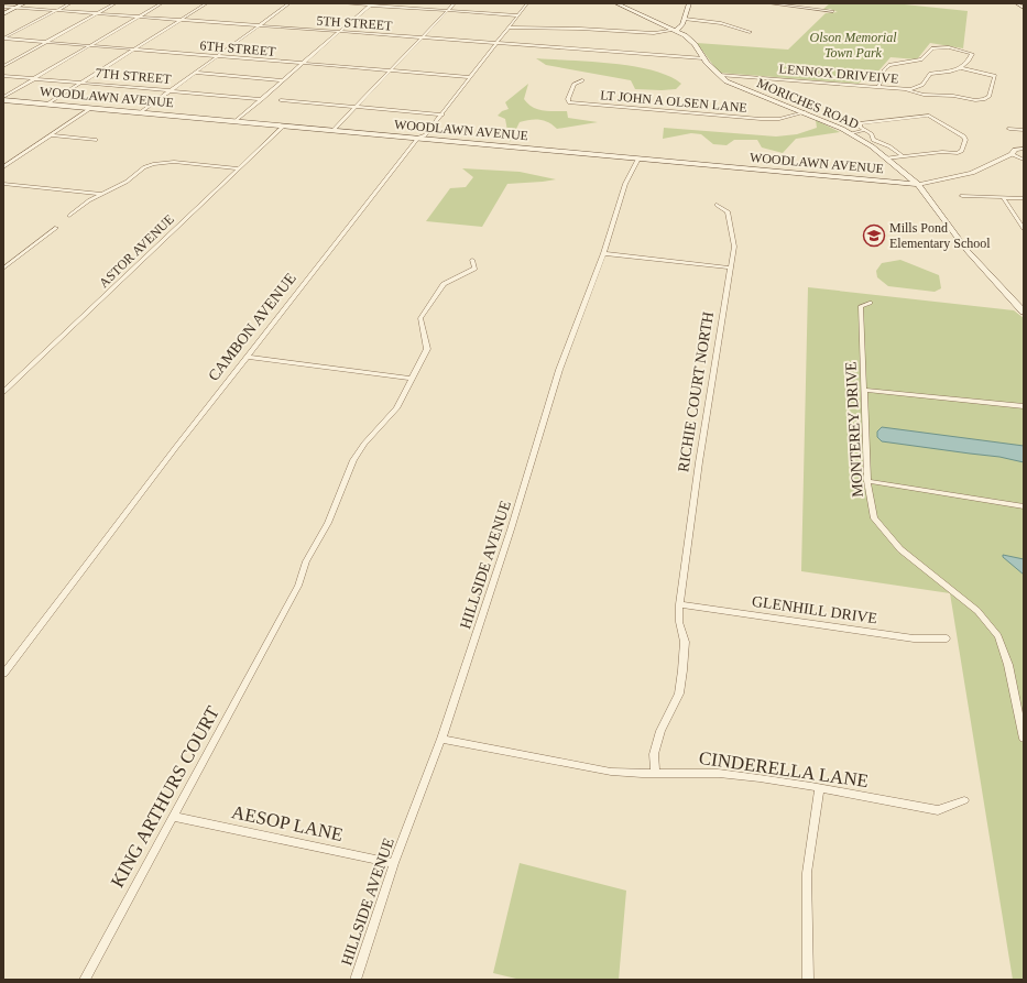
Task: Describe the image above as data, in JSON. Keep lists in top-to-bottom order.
{
  "streets": {
    "main road": ["WOODLAWN AVENUE", "MORICHES ROAD"],
    "street": [
      "5TH STREET",
      "6TH STREET",
      "LENNOX DRIVEIVE",
      "7TH STREET",
      "LT JOHN A OLSEN LANE",
      "ASTOR AVENUE",
      "CAMBON AVENUE",
      "RICHIE COURT NORTH",
      "MONTEREY DRIVE",
      "HILLSIDE AVENUE",
      "GLENHILL DRIVE",
      "CINDERELLA LANE",
      "KING ARTHURS COURT",
      "AESOP LANE"
    ]
  },
  "crossings": [
    ["5TH STREET", "MORICHES ROAD"],
    ["5TH STREET", "CAMBON AVENUE"],
    ["6TH STREET", "CAMBON AVENUE"],
    ["LENNOX DRIVEIVE", "MORICHES ROAD"],
    ["WOODLAWN AVENUE", "MORICHES ROAD"],
    ["WOODLAWN AVENUE", "ASTOR AVENUE"],
    ["WOODLAWN AVENUE", "CAMBON AVENUE"],
    ["WOODLAWN AVENUE", "HILLSIDE AVENUE"],
    ["LT JOHN A OLSEN LANE", "MORICHES ROAD"],
    ["RICHIE COURT NORTH", "GLENHILL DRIVE"],
    ["HILLSIDE AVENUE", "CINDERELLA LANE"],
    ["HILLSIDE AVENUE", "AESOP LANE"],
    ["KING ARTHURS COURT", "AESOP LANE"]
  ],
  "parks": ["Olson Memorial Town Park"],
  "places": {
    "school or university": ["Mills Pond Elementary School"]
  }
}
